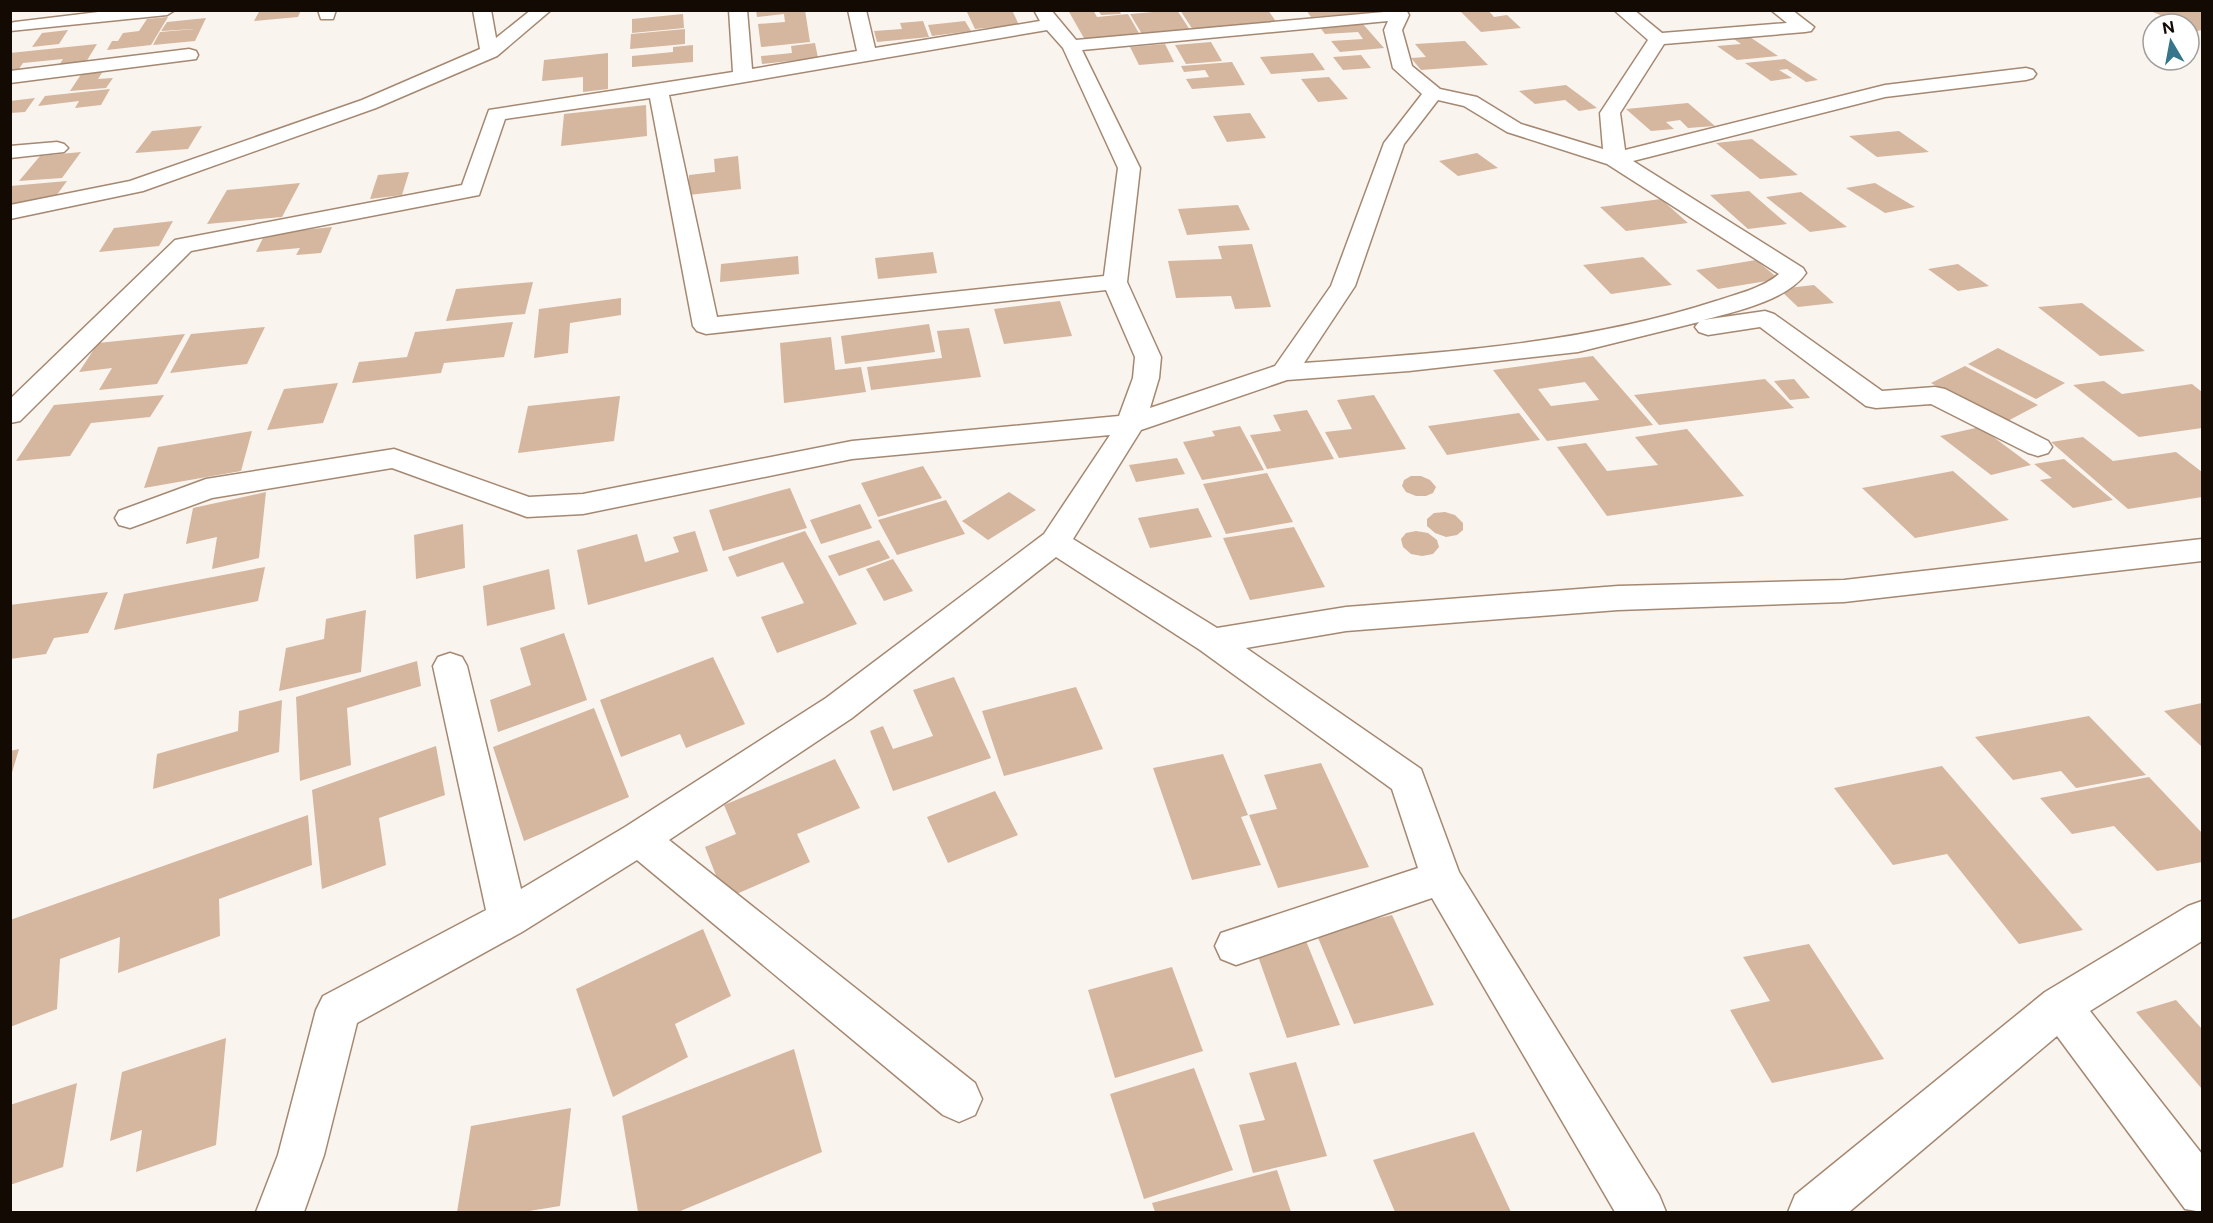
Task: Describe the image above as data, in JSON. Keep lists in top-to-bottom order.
{
  "north": "top"
}
